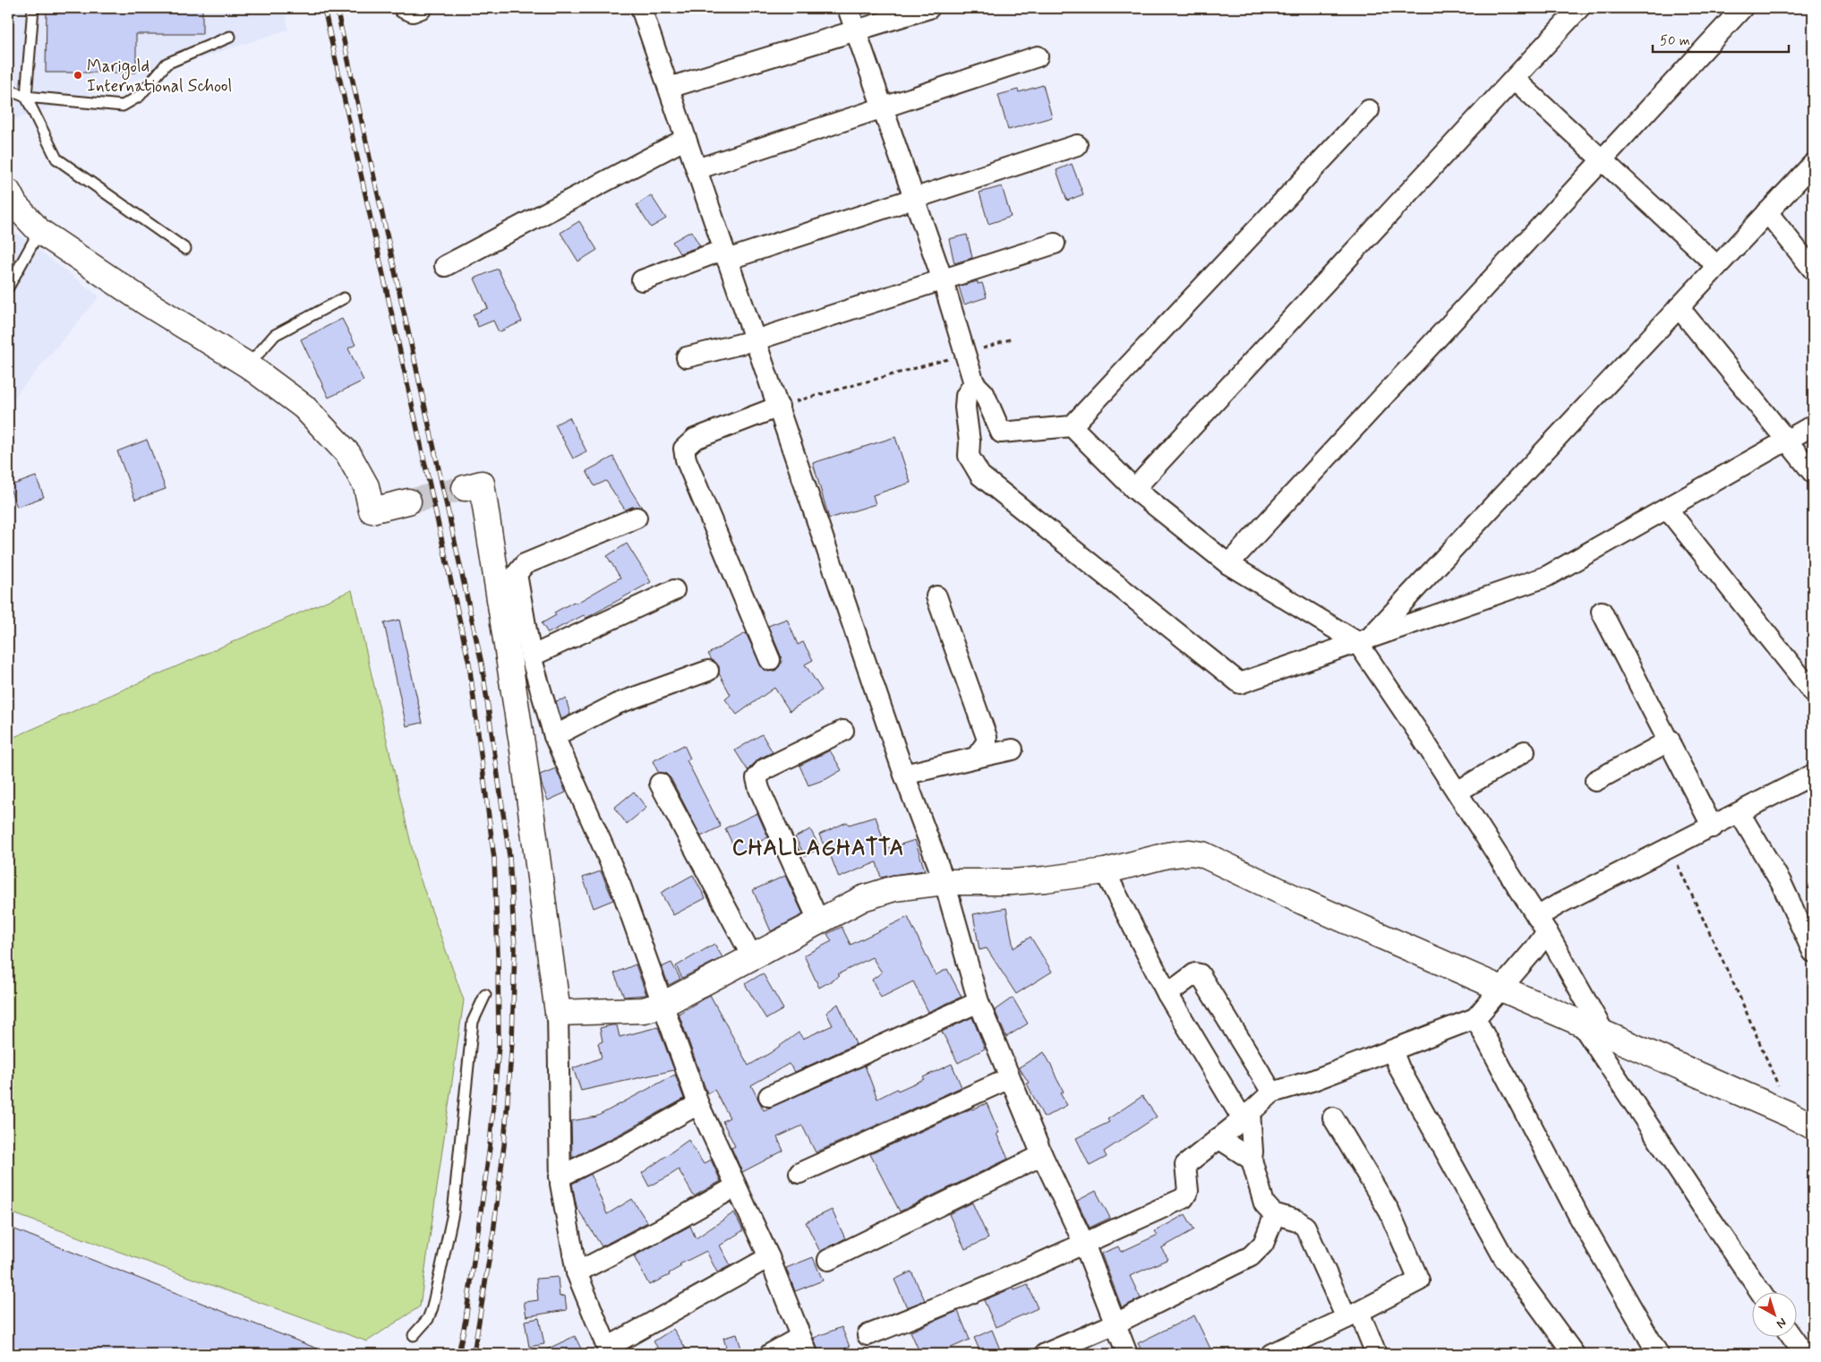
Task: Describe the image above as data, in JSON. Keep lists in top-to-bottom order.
{
  "districts": ["CHALLAGHATTA"],
  "places": ["Marigold International School"],
  "scale_bar": "50 m",
  "north": "bottom right"
}
